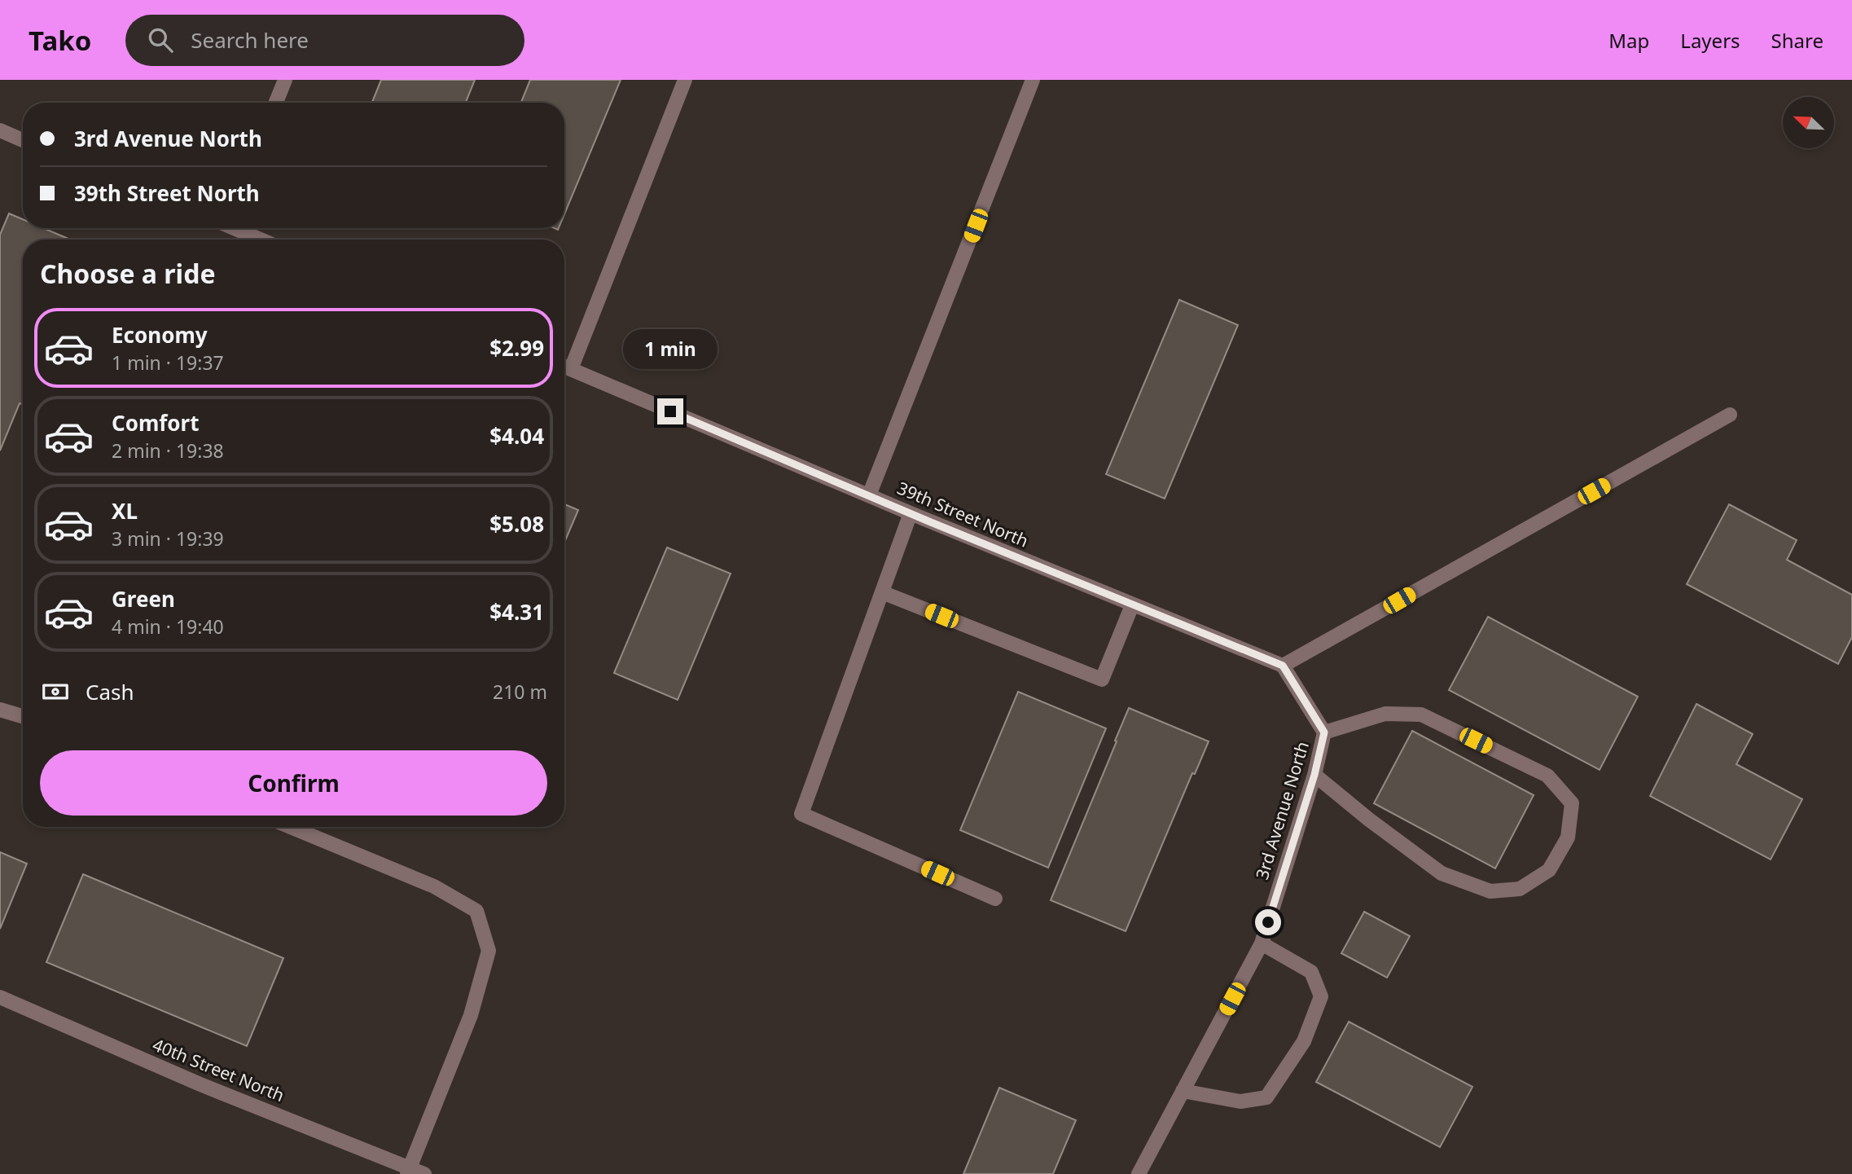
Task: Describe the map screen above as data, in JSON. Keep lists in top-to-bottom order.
{
  "streets": {
    "street": ["39th Street North", "3rd Avenue North", "40th Street North"]
  },
  "north": "top left",
  "page": {
    "header": "Tako",
    "search": "Search here",
    "nav": ["Map", "Layers", "Share"],
    "banner": ["3rd Avenue North", "39th Street North"],
    "heading": "Choose a ride",
    "list": [
      {
        "name": "Economy",
        "note": "1 min · 19:37",
        "value": "$2.99"
      },
      {
        "name": "Comfort",
        "note": "2 min · 19:38",
        "value": "$4.04"
      },
      {
        "name": "XL",
        "note": "3 min · 19:39",
        "value": "$5.08"
      },
      {
        "name": "Green",
        "note": "4 min · 19:40",
        "value": "$4.31"
      }
    ],
    "bubble": "1 min",
    "pay": ["Cash", "210 m"],
    "buttons": "Confirm"
  }
}
